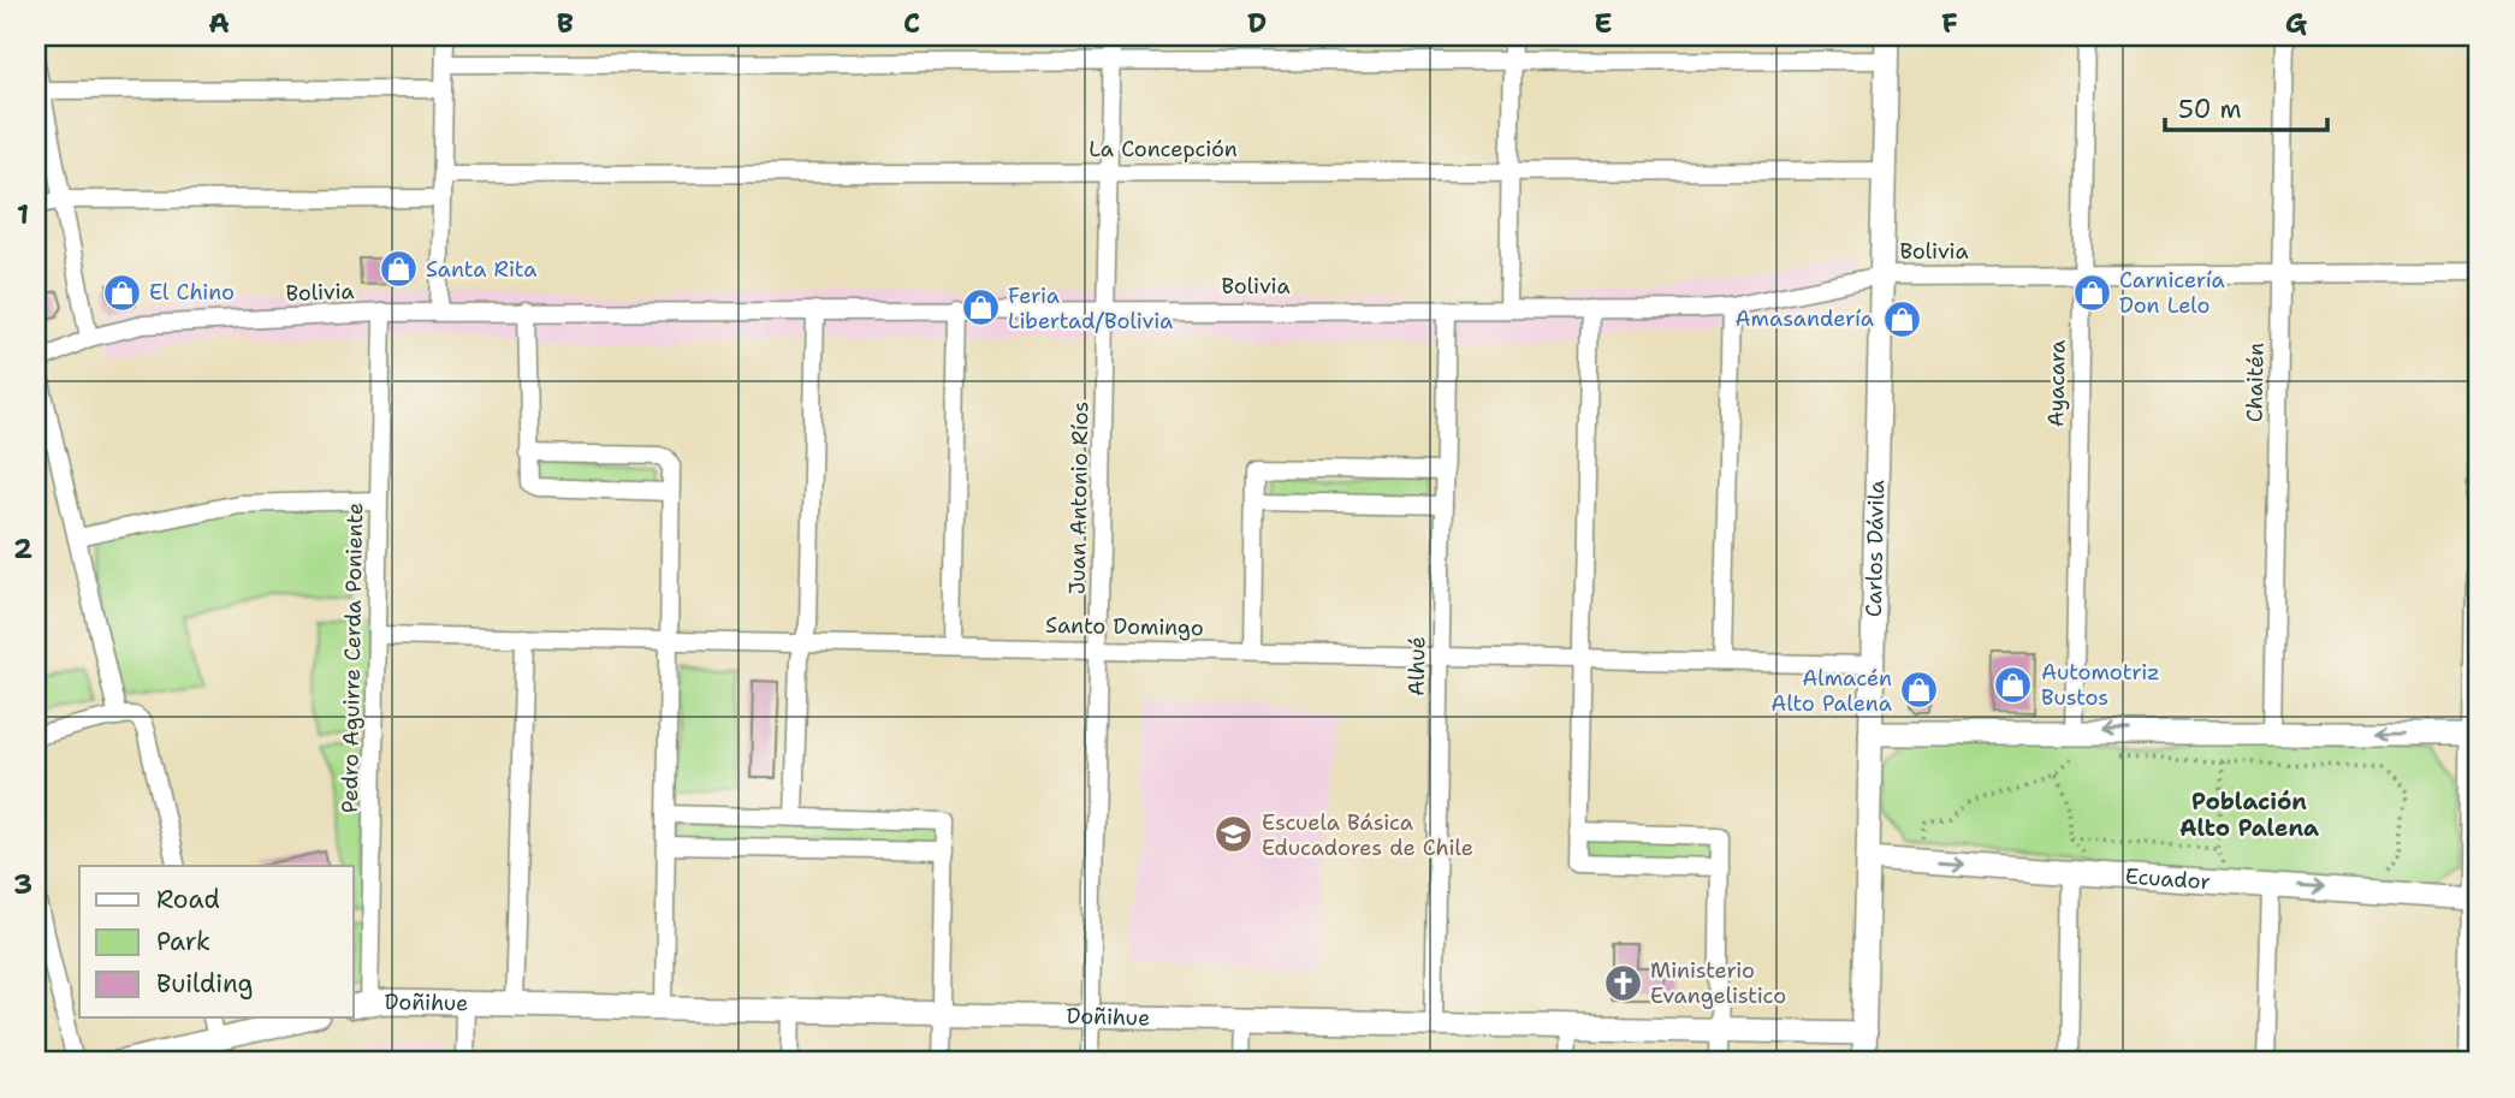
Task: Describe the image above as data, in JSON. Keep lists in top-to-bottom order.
{
  "streets": {
    "street": [
      "La Concepción",
      "Bolivia",
      "Chaitén",
      "Ayacara",
      "Juan Antonio Ríos",
      "Carlos Dávila",
      "Santo Domingo",
      "Pedro Aguirre Cerda Poniente",
      "Alhué",
      "Ecuador",
      "Doñihue"
    ]
  },
  "crossings": [
    ["La Concepción", "Juan Antonio Ríos"],
    ["La Concepción", "Carlos Dávila"],
    ["Bolivia", "Chaitén"],
    ["Bolivia", "Ayacara"],
    ["Bolivia", "Juan Antonio Ríos"],
    ["Bolivia", "Carlos Dávila"],
    ["Bolivia", "Pedro Aguirre Cerda Poniente"],
    ["Bolivia", "Alhué"],
    ["Juan Antonio Ríos", "Santo Domingo"],
    ["Juan Antonio Ríos", "Doñihue"],
    ["Carlos Dávila", "Santo Domingo"],
    ["Carlos Dávila", "Ecuador"],
    ["Carlos Dávila", "Doñihue"],
    ["Santo Domingo", "Pedro Aguirre Cerda Poniente"],
    ["Santo Domingo", "Alhué"],
    ["Pedro Aguirre Cerda Poniente", "Doñihue"],
    ["Alhué", "Doñihue"]
  ],
  "districts": ["Población Alto Palena"],
  "places": {
    "shop": [
      "Santa Rita",
      "El Chino",
      "Carnicería Don Lelo",
      "Feria Libertad/Bolivia",
      "Amasandería",
      "Automotriz Bustos",
      "Almacén Alto Palena"
    ],
    "school or university": ["Escuela Básica Educadores de Chile"],
    "church": ["Ministerio Evangelistico"]
  },
  "legend": ["Road", "Park", "Building"],
  "scale_bar": "50 m",
  "grid": {
    "columns": [
      "A",
      "B",
      "C",
      "D",
      "E",
      "F",
      "G"
    ],
    "rows": ["1", "2", "3"]
  }
}
